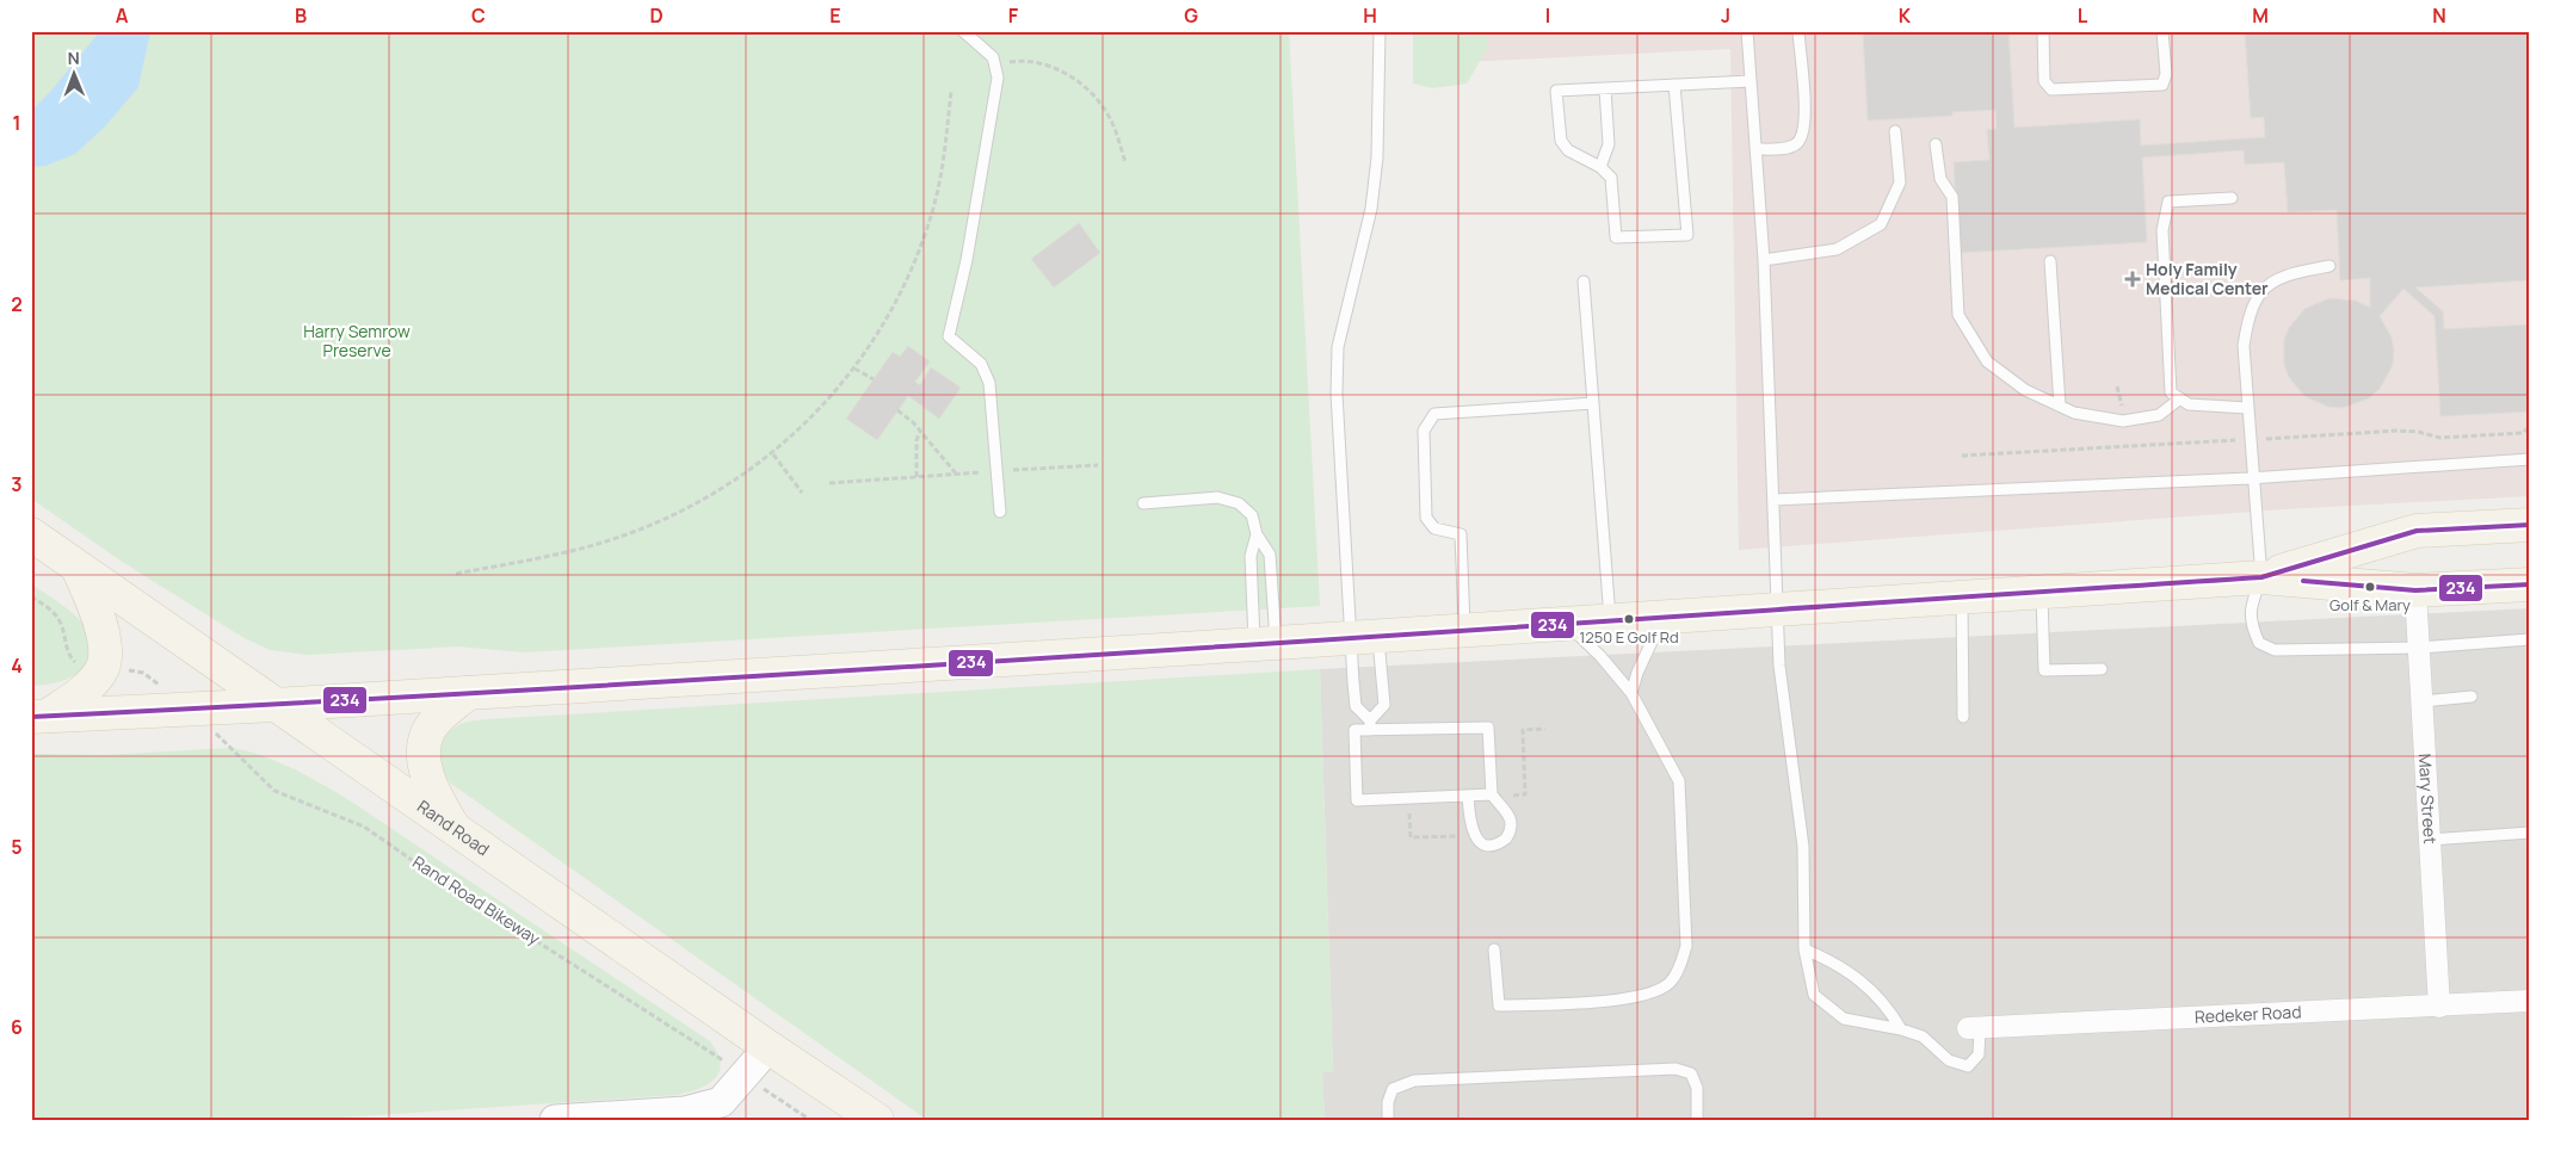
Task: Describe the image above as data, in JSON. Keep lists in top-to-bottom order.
{
  "streets": {
    "main road": ["Rand Road"],
    "street": ["Mary Street", "Redeker Road"],
    "path": ["Rand Road Bikeway"]
  },
  "crossings": [
    ["Mary Street", "Redeker Road"]
  ],
  "parks": ["Harry Semrow Preserve"],
  "places": {
    "health": ["Holy Family Medical Center"],
    "other": ["Golf & Mary", "1250 E Golf Rd"]
  },
  "lines": ["transit line 234"],
  "north": "top",
  "grid": {
    "columns": [
      "A",
      "B",
      "C",
      "D",
      "E",
      "F",
      "G",
      "H",
      "I",
      "J",
      "K",
      "L",
      "M",
      "N"
    ],
    "rows": [
      "1",
      "2",
      "3",
      "4",
      "5",
      "6"
    ]
  }
}
